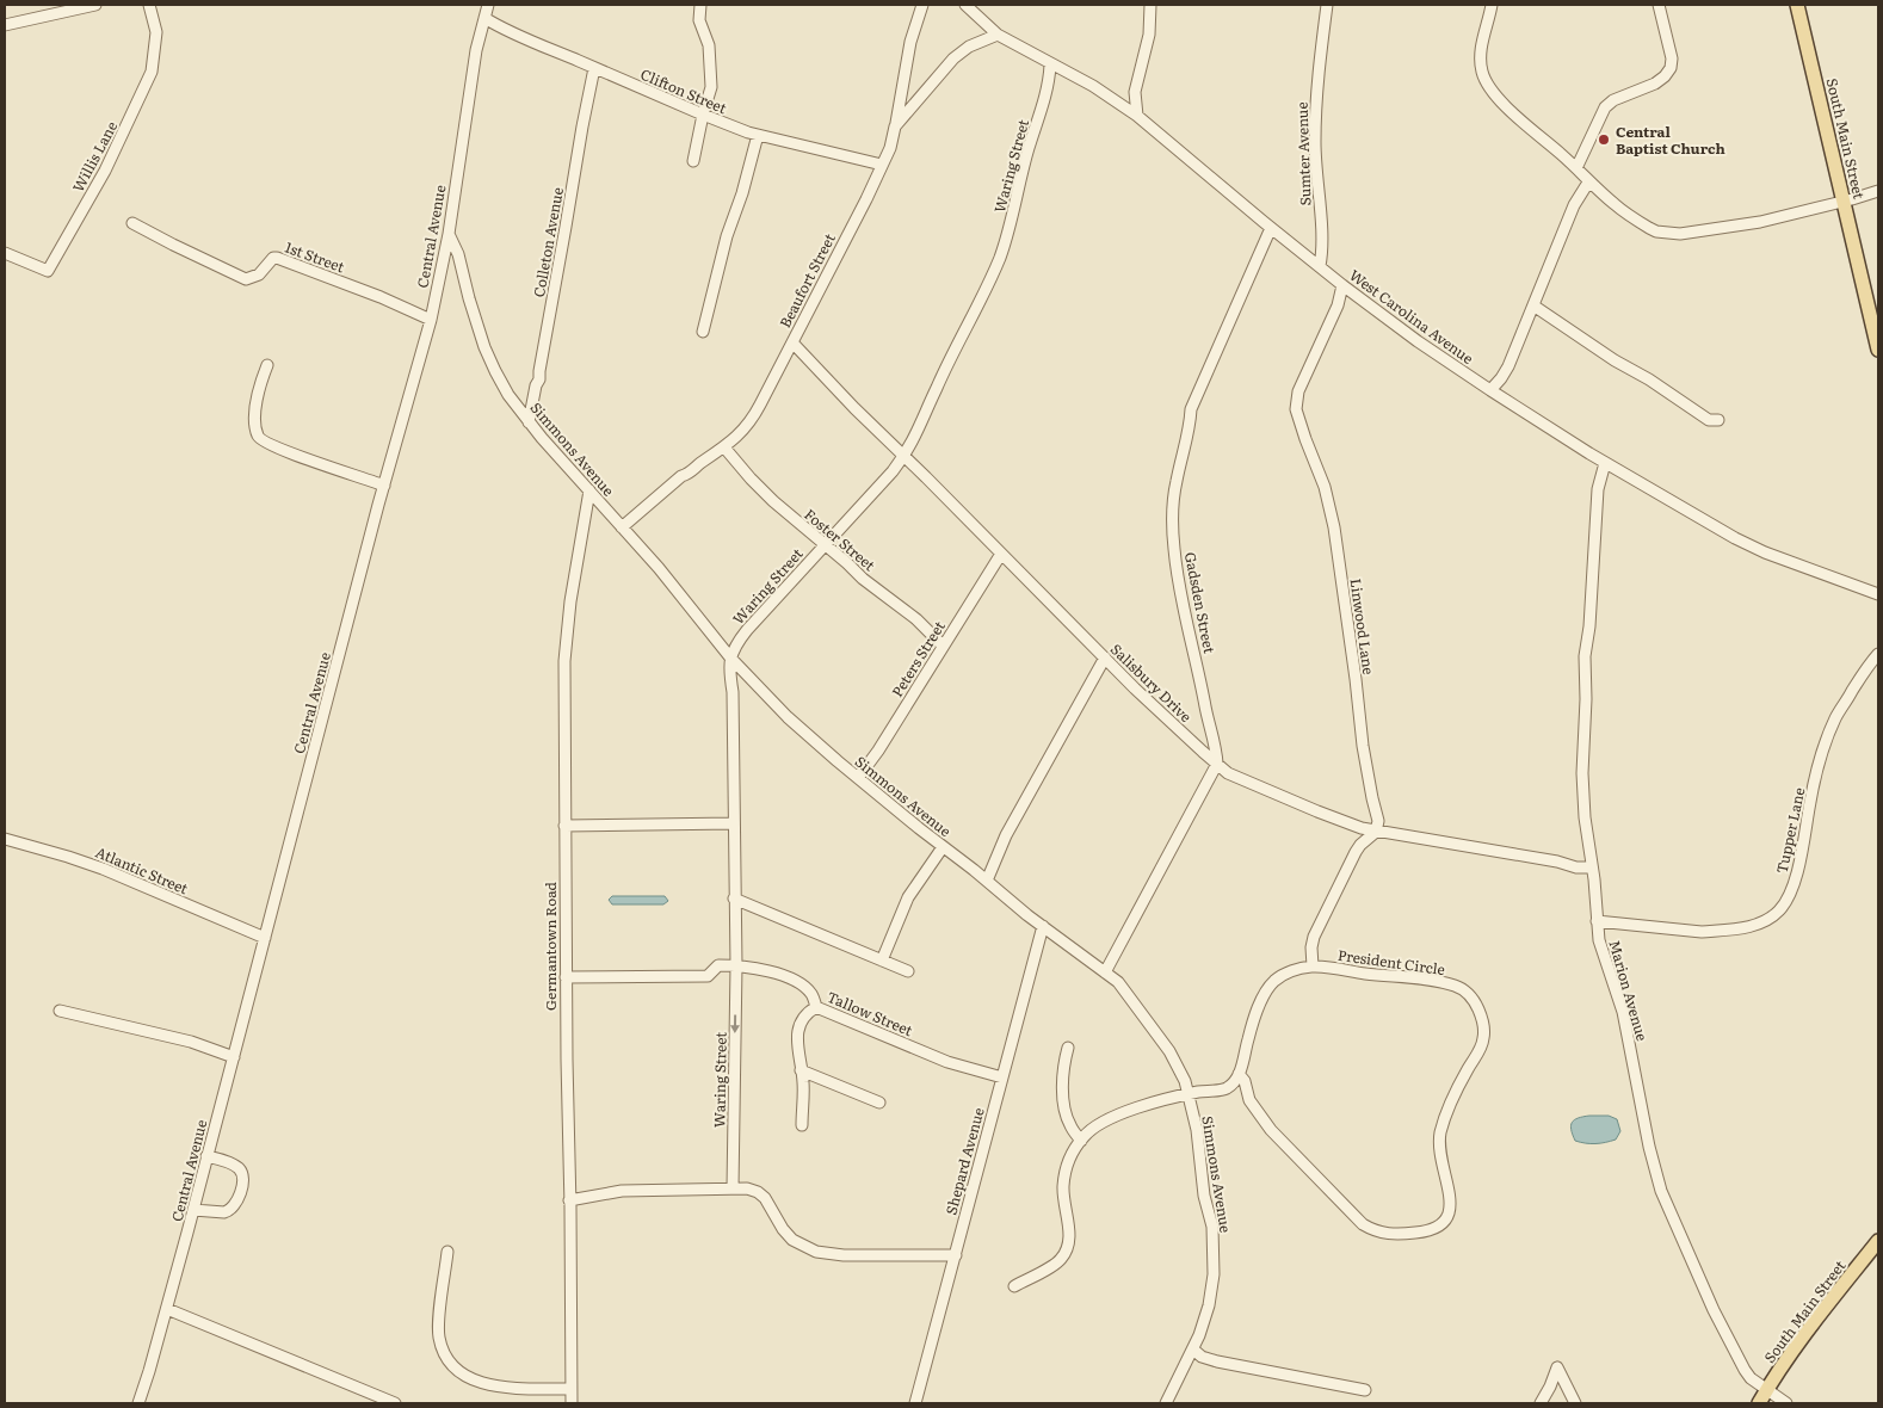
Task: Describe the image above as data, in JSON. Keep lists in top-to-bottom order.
{
  "streets": {
    "main road": ["South Main Street"],
    "street": [
      "Clifton Street",
      "Sumter Avenue",
      "Willis Lane",
      "Waring Street",
      "Central Avenue",
      "Colleton Avenue",
      "1st Street",
      "Beaufort Street",
      "West Carolina Avenue",
      "Simmons Avenue",
      "Foster Street",
      "Gadsden Street",
      "Linwood Lane",
      "Peters Street",
      "Salisbury Drive",
      "Tupper Lane",
      "Atlantic Street",
      "Germantown Road",
      "President Circle",
      "Marion Avenue",
      "Tallow Street",
      "Shepard Avenue"
    ]
  },
  "crossings": [
    ["Clifton Street", "Central Avenue"],
    ["Clifton Street", "Colleton Avenue"],
    ["Clifton Street", "Beaufort Street"],
    ["South Main Street", "Marion Avenue"],
    ["Sumter Avenue", "West Carolina Avenue"],
    ["Waring Street", "West Carolina Avenue"],
    ["Waring Street", "Simmons Avenue"],
    ["Waring Street", "Foster Street"],
    ["Waring Street", "Salisbury Drive"],
    ["Waring Street", "Tallow Street"],
    ["Central Avenue", "1st Street"],
    ["Central Avenue", "Simmons Avenue"],
    ["Central Avenue", "Atlantic Street"],
    ["Colleton Avenue", "Simmons Avenue"],
    ["Beaufort Street", "West Carolina Avenue"],
    ["Beaufort Street", "Simmons Avenue"],
    ["Beaufort Street", "Foster Street"],
    ["Beaufort Street", "Salisbury Drive"],
    ["West Carolina Avenue", "Gadsden Street"],
    ["West Carolina Avenue", "Linwood Lane"],
    ["West Carolina Avenue", "Marion Avenue"],
    ["Simmons Avenue", "Peters Street"],
    ["Simmons Avenue", "Germantown Road"],
    ["Simmons Avenue", "Shepard Avenue"],
    ["Foster Street", "Peters Street"],
    ["Gadsden Street", "Salisbury Drive"],
    ["Linwood Lane", "Salisbury Drive"],
    ["Peters Street", "Salisbury Drive"],
    ["Salisbury Drive", "Marion Avenue"],
    ["Tupper Lane", "Marion Avenue"],
    ["Tallow Street", "Shepard Avenue"]
  ],
  "places": ["Central Baptist Church"]
}
